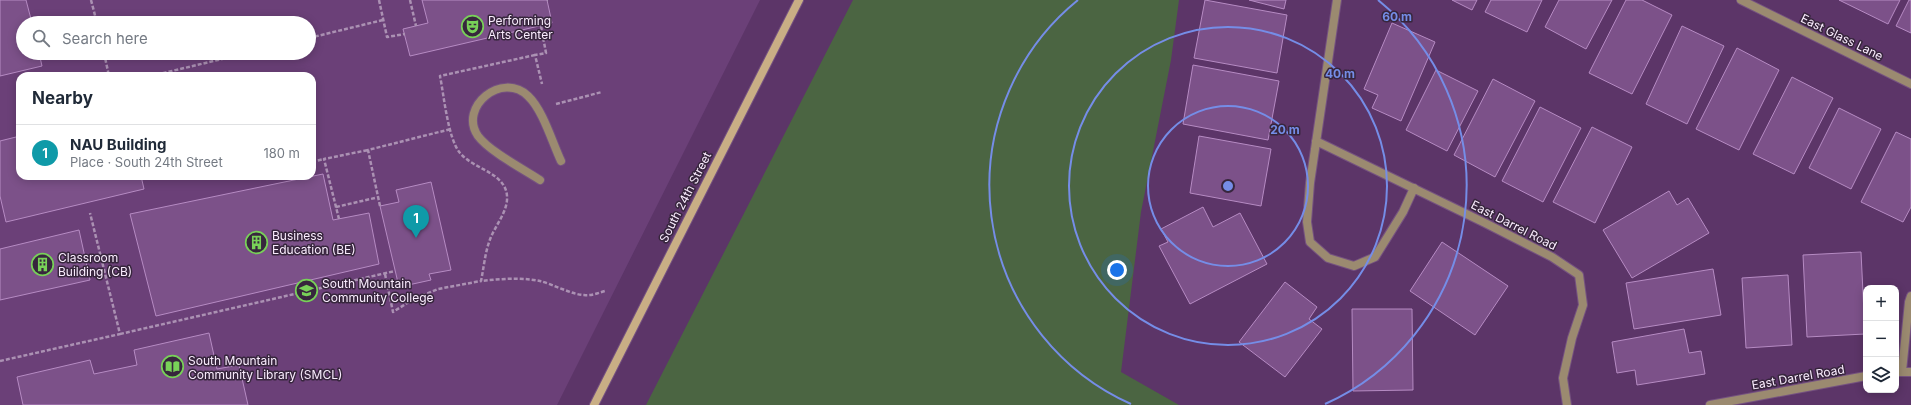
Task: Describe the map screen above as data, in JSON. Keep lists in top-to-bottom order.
{
  "streets": {
    "main road": ["South 24th Street"],
    "street": ["East Glass Lane", "East Darrel Road"]
  },
  "places": {
    "theatre": ["Performing Arts Center"],
    "building": ["Business Education (BE)", "Classroom Building (CB)"],
    "school or university": ["South Mountain Community College"],
    "library": ["South Mountain Community Library (SMCL)"]
  },
  "page": {
    "search": "Search here",
    "heading": "Nearby",
    "list": [
      {
        "mark": "1",
        "name": "NAU Building",
        "note": "Place · South 24th Street",
        "value": "180 m"
      }
    ],
    "pins": "1",
    "map_buttons": ["+", "−"]
  },
  "rings": ["60 m", "40 m", "20 m"]
}
